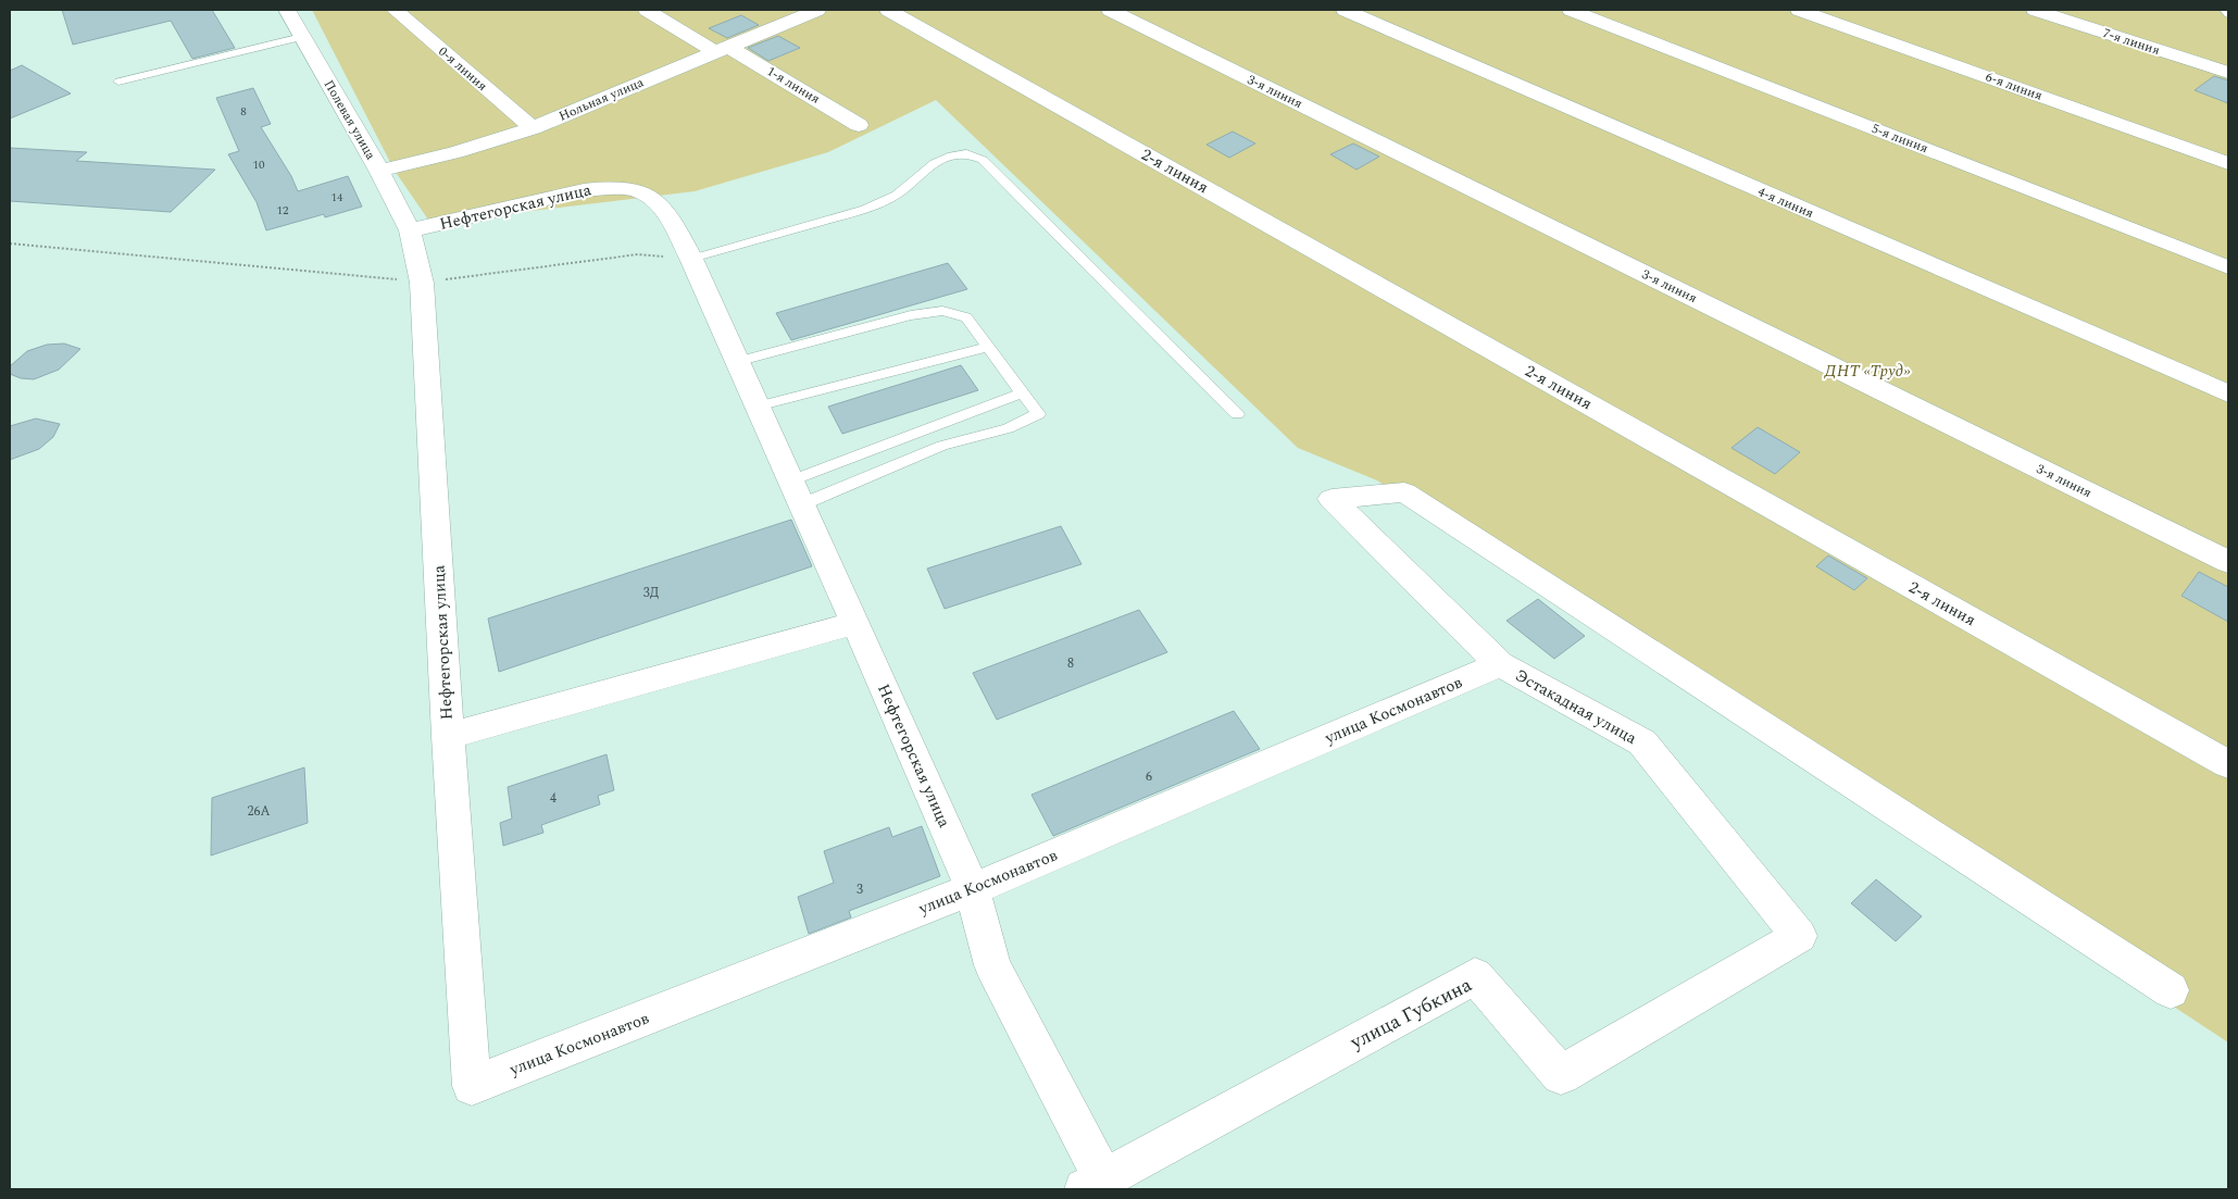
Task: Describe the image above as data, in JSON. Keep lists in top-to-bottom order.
{
  "streets": {
    "street": [
      "7-я линия",
      "0-я линия",
      "1-я линия",
      "6-я линия",
      "3-я линия",
      "Нольная улица",
      "Полевая улица",
      "5-я линия",
      "2-я линия",
      "4-я линия",
      "Нефтегорская улица",
      "Эстакадная улица",
      "улица Космонавтов",
      "улица Губкина"
    ]
  },
  "crossings": [
    ["0-я линия", "Нольная улица"],
    ["1-я линия", "Нольная улица"],
    ["Нольная улица", "Полевая улица"],
    ["Полевая улица", "Нефтегорская улица"],
    ["Нефтегорская улица", "улица Космонавтов"],
    ["Нефтегорская улица", "улица Губкина"],
    ["Эстакадная улица", "улица Космонавтов"],
    ["Эстакадная улица", "улица Губкина"],
    ["улица Космонавтов", "улица Губкина"]
  ],
  "parks": ["ДНТ «Труд»"],
  "house_numbers": [
    "8",
    "10",
    "14",
    "12",
    "3Д",
    "8",
    "6",
    "4",
    "26А",
    "3"
  ]
}
